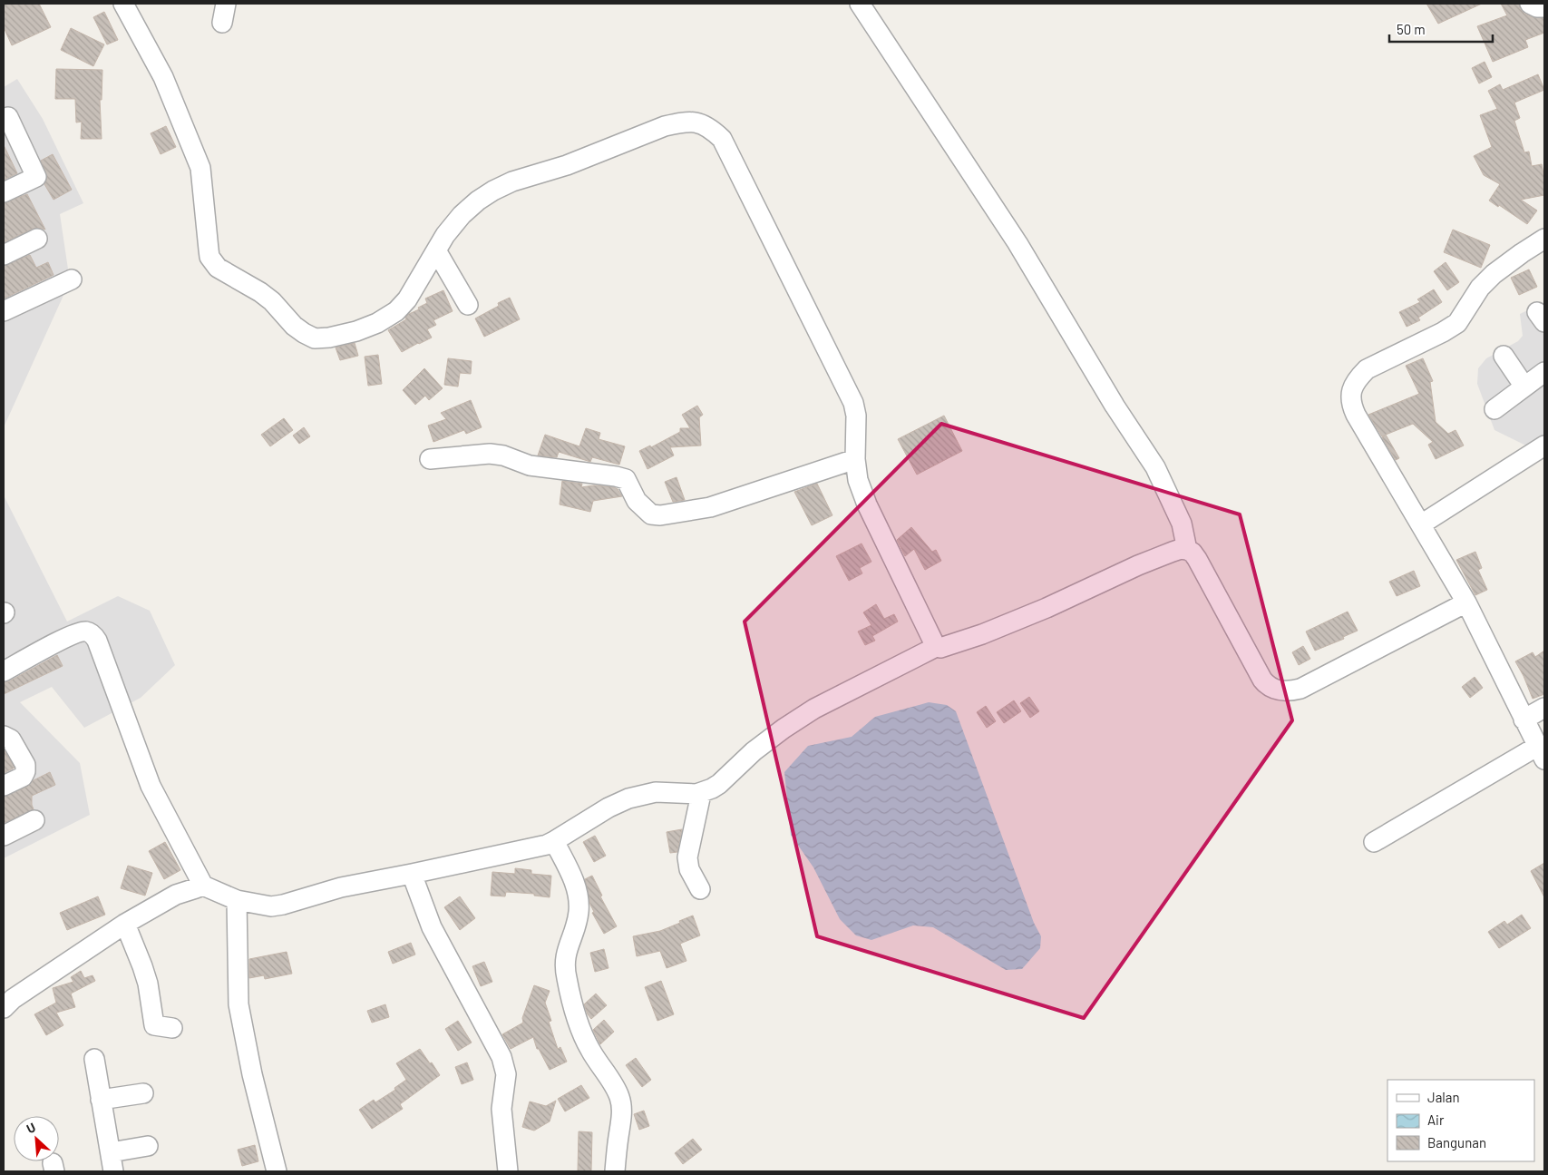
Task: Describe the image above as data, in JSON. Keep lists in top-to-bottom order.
{
  "legend": ["Jalan", "Air", "Bangunan"],
  "scale_bar": "50 m",
  "north": "top left"
}
